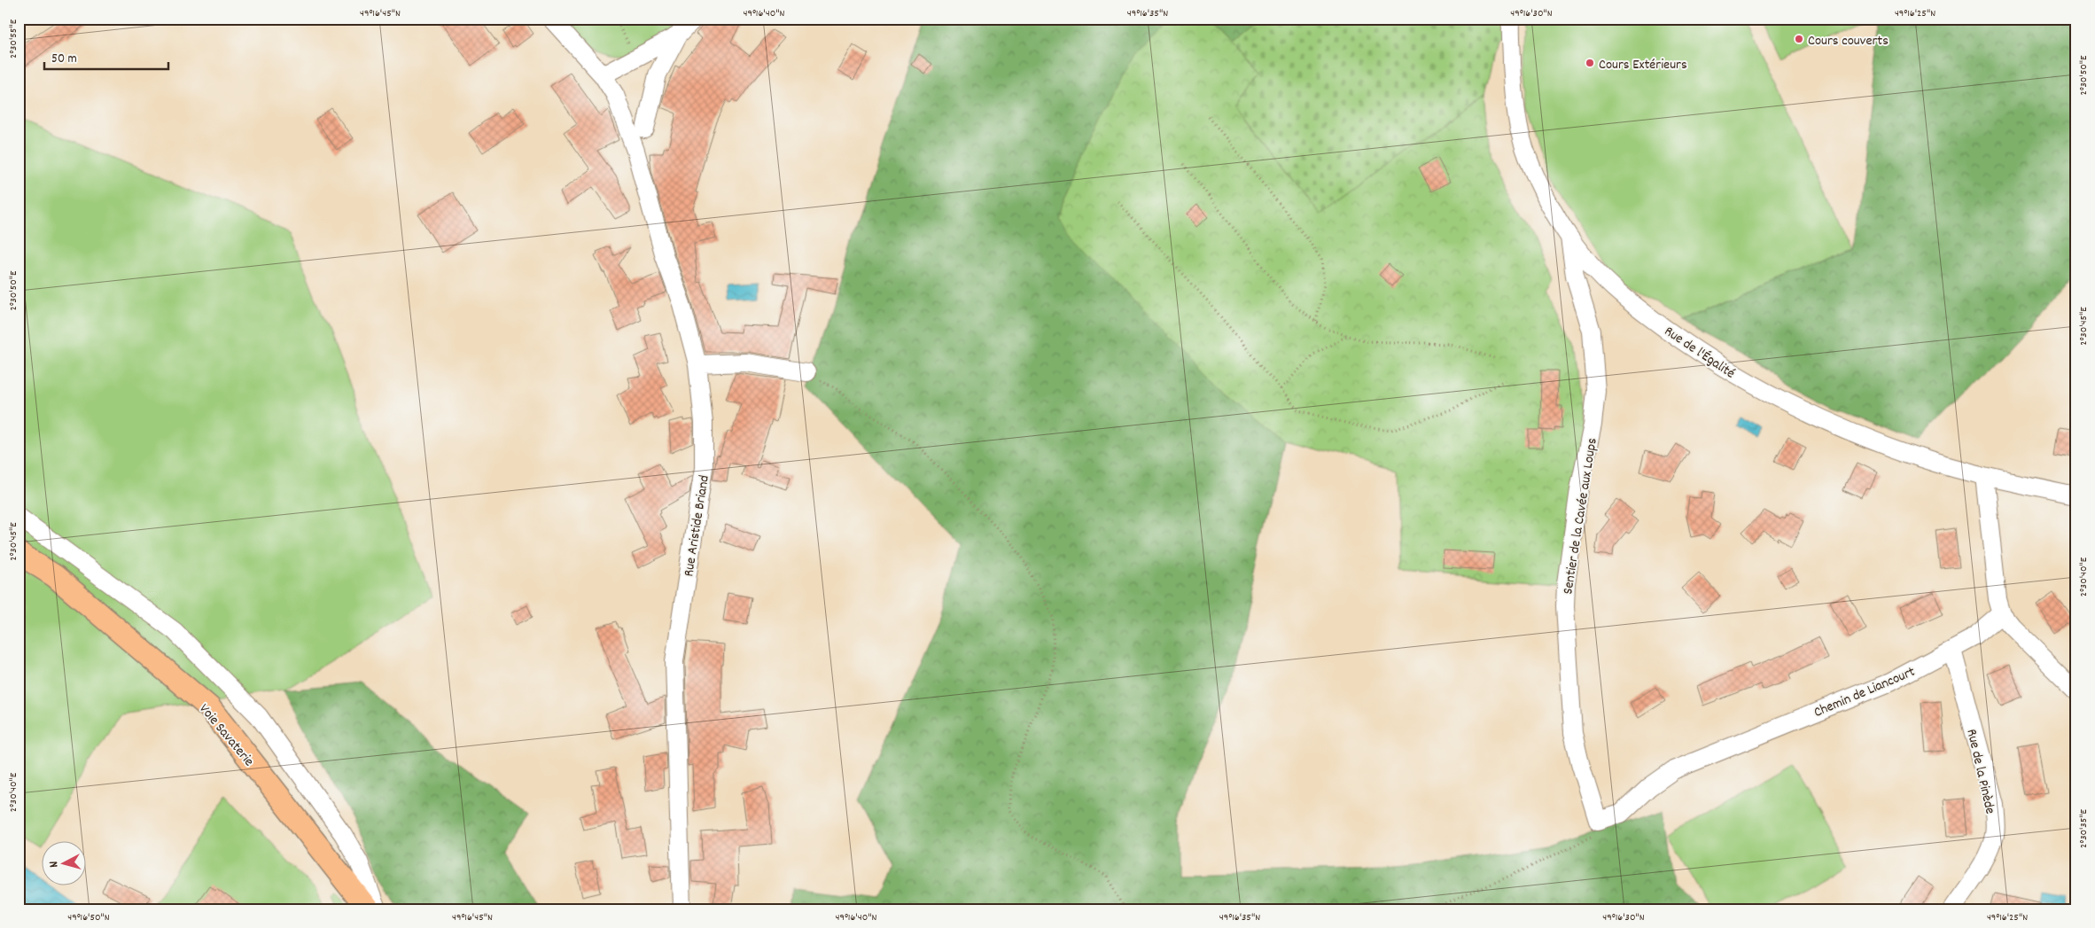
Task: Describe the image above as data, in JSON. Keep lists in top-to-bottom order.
{
  "streets": {
    "main road": ["Voie Savaterie"],
    "street": [
      "Rue de l'Égalité",
      "Sentier de la Cavée aux Loups",
      "Rue Aristide Briand",
      "Chemin de Liancourt",
      "Rue de la Pinède"
    ]
  },
  "crossings": [
    ["Rue de l'Égalité", "Sentier de la Cavée aux Loups"],
    ["Sentier de la Cavée aux Loups", "Chemin de Liancourt"],
    ["Chemin de Liancourt", "Rue de la Pinède"]
  ],
  "places": ["Cours couverts", "Cours Extérieurs"],
  "scale_bar": "50 m",
  "north": "left",
  "coordinates": [
    "49°16'45\"N",
    "49°16'40\"N",
    "49°16'35\"N",
    "49°16'30\"N",
    "49°16'25\"N",
    "2°30'55\"E",
    "2°30'50\"E",
    "2°30'45\"E",
    "2°30'40\"E",
    "2°30'35\"E",
    "49°16'50\"N"
  ]
}
